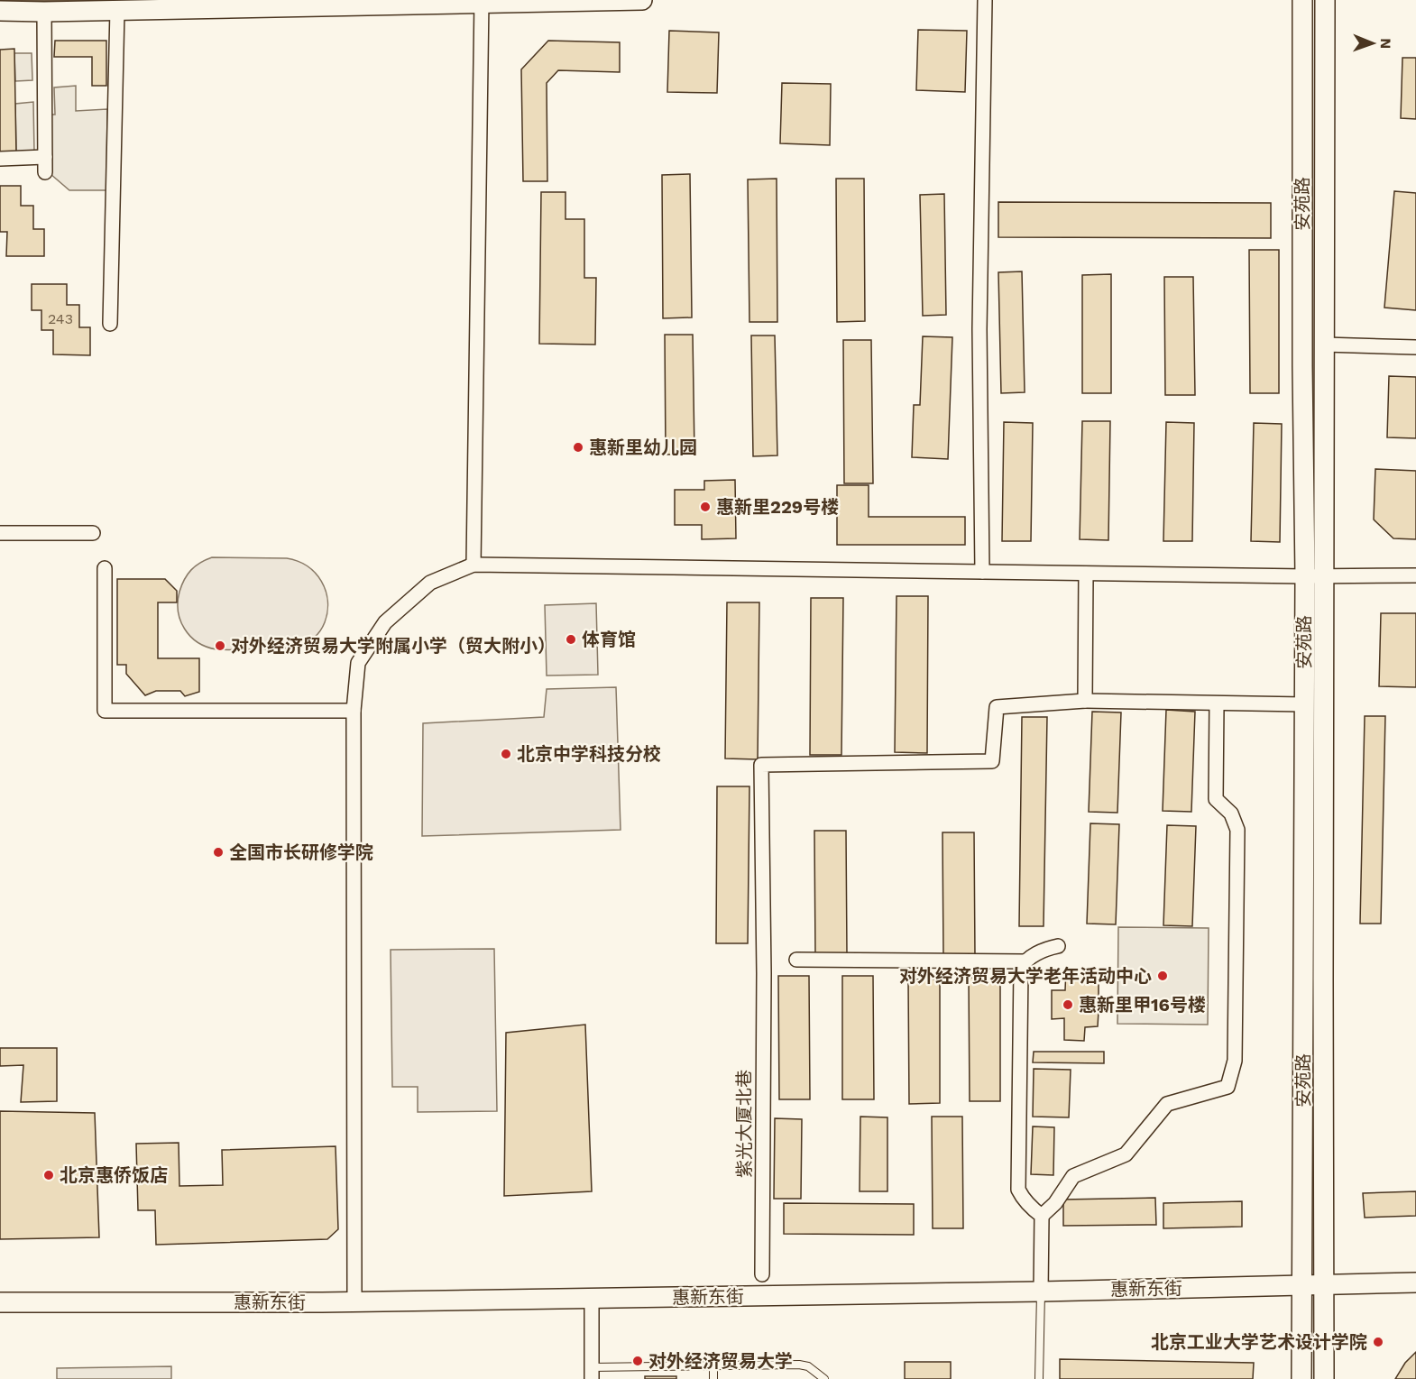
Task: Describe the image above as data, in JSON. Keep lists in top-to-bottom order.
{
  "streets": {
    "main road": ["安苑路", "惠新东街"],
    "street": ["紫光大厦北巷"]
  },
  "crossings": [
    ["安苑路", "惠新东街"]
  ],
  "places": [
    "惠新里幼儿园",
    "惠新里229号楼",
    "体育馆",
    "对外经济贸易大学附属小学（贸大附小）",
    "北京中学科技分校",
    "全国市长研修学院",
    "对外经济贸易大学老年活动中心",
    "惠新里甲16号楼",
    "北京惠侨饭店",
    "北京工业大学艺术设计学院",
    "对外经济贸易大学"
  ],
  "house_numbers": ["243"],
  "north": "right"
}
